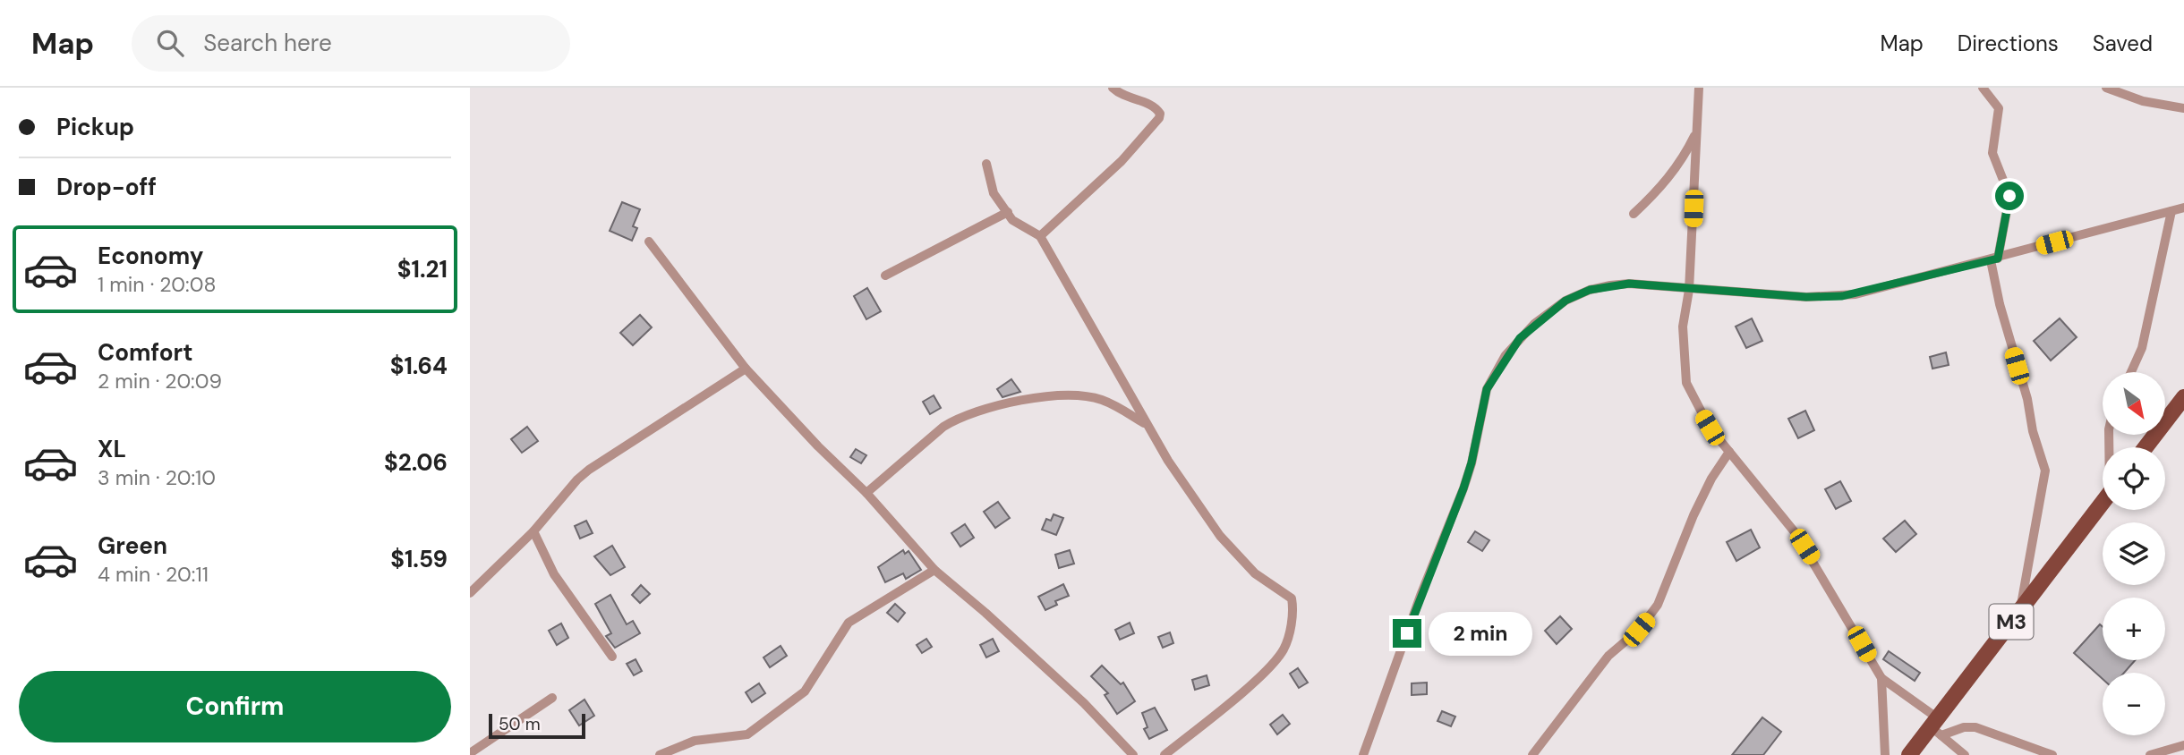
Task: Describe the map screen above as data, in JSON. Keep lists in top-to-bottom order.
{
  "streets": {
    "main road": ["M3"]
  },
  "scale_bar": "50 m",
  "north": "bottom right",
  "page": {
    "header": "Map",
    "search": "Search here",
    "nav": ["Map", "Directions", "Saved"],
    "banner": ["Pickup", "Drop-off"],
    "list": [
      {
        "name": "Economy",
        "note": "1 min · 20:08",
        "value": "$1.21"
      },
      {
        "name": "Comfort",
        "note": "2 min · 20:09",
        "value": "$1.64"
      },
      {
        "name": "XL",
        "note": "3 min · 20:10",
        "value": "$2.06"
      },
      {
        "name": "Green",
        "note": "4 min · 20:11",
        "value": "$1.59"
      }
    ],
    "map_buttons": ["+", "−"],
    "bubble": "2 min",
    "buttons": "Confirm",
    "scale": "50 m"
  }
}
